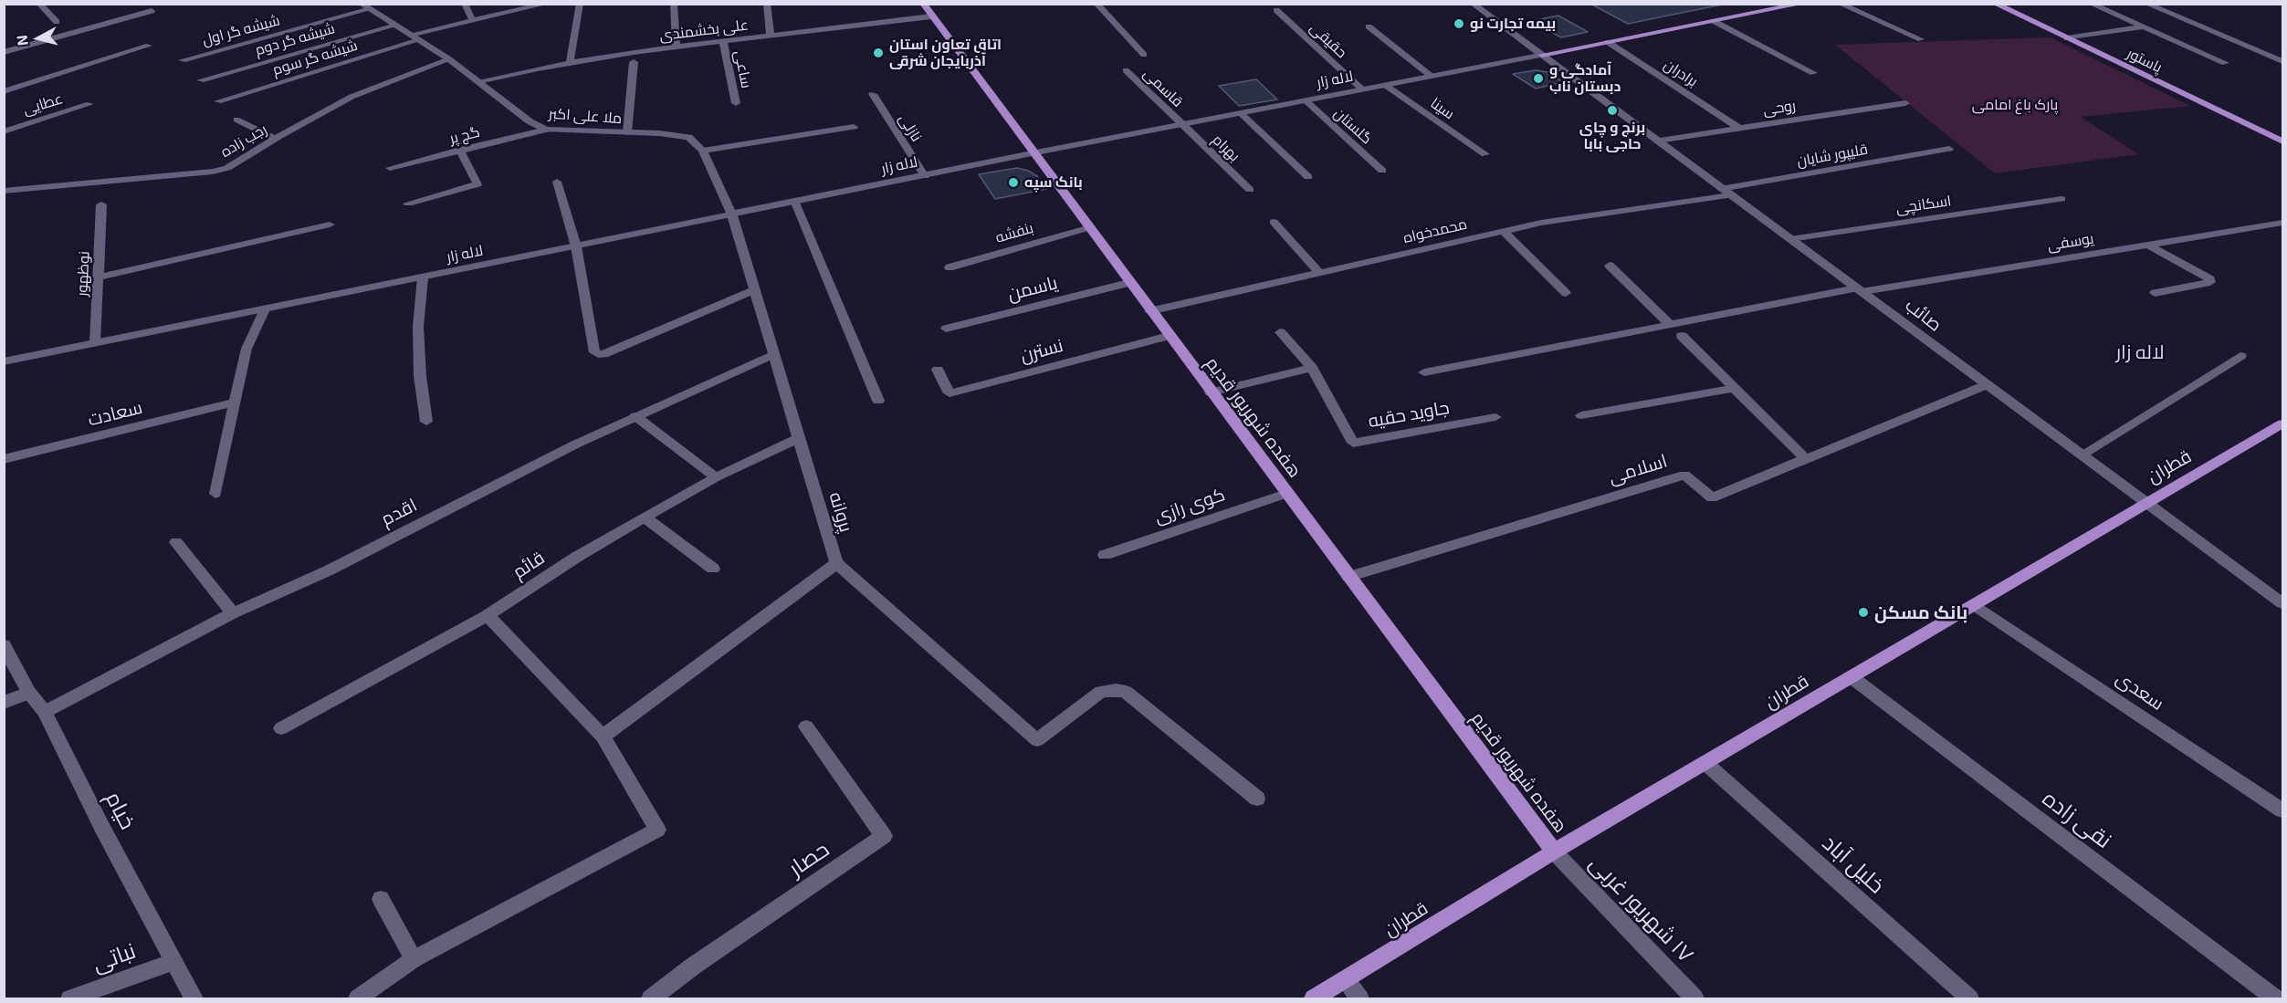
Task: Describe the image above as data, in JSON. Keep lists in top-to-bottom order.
{
  "streets": {
    "main road": [
      "پاستور",
      "لاله زار",
      "هفده شهریور قدیم",
      "قطران"
    ],
    "street": [
      "شیشه گر اول",
      "علی بخشمندی",
      "شیشه گر دوم",
      "حقیقی",
      "شیشه گر سوم",
      "ساعی",
      "برادران",
      "قاسمی",
      "عطایی",
      "روحی",
      "سینا",
      "ملا علی اکبر",
      "گلستان",
      "نازلی",
      "گچ پر",
      "رجب زاده",
      "بهرام",
      "قلیپور شایان",
      "اسکانچی",
      "محمدخواه",
      "بنفشه",
      "یوسفی",
      "نوظهور",
      "یاسمن",
      "صائب",
      "نسترن",
      "سعادت",
      "جاوید حقیه",
      "اسلامی",
      "کوی رازی",
      "اقدم",
      "پروانه",
      "قائم",
      "سعدی",
      "خیام",
      "نقی زاده",
      "حصار",
      "خلیل آباد",
      "١٧ شهریور غربی",
      "نباتی"
    ]
  },
  "crossings": [
    ["شیشه گر اول", "ملا علی اکبر"],
    ["علی بخشمندی", "ساعی"],
    ["علی بخشمندی", "ملا علی اکبر"],
    ["علی بخشمندی", "هفده شهریور قدیم"],
    ["شیشه گر دوم", "ملا علی اکبر"],
    ["حقیقی", "لاله زار"],
    ["شیشه گر سوم", "ملا علی اکبر"],
    ["برادران", "لاله زار"],
    ["برادران", "روحی"],
    ["لاله زار", "قاسمی"],
    ["لاله زار", "سینا"],
    ["لاله زار", "گلستان"],
    ["لاله زار", "نازلی"],
    ["لاله زار", "بهرام"],
    ["لاله زار", "نوظهور"],
    ["لاله زار", "صائب"],
    ["لاله زار", "هفده شهریور قدیم"],
    ["لاله زار", "پروانه"],
    ["قاسمی", "بهرام"],
    ["روحی", "صائب"],
    ["ملا علی اکبر", "گچ پر"],
    ["ملا علی اکبر", "رجب زاده"],
    ["قلیپور شایان", "محمدخواه"],
    ["قلیپور شایان", "صائب"],
    ["اسکانچی", "صائب"],
    ["محمدخواه", "صائب"],
    ["محمدخواه", "هفده شهریور قدیم"],
    ["بنفشه", "هفده شهریور قدیم"],
    ["یوسفی", "صائب"],
    ["یاسمن", "هفده شهریور قدیم"],
    ["صائب", "قطران"],
    ["صائب", "اسلامی"],
    ["نسترن", "هفده شهریور قدیم"],
    ["هفده شهریور قدیم", "قطران"],
    ["هفده شهریور قدیم", "اسلامی"],
    ["هفده شهریور قدیم", "کوی رازی"],
    ["هفده شهریور قدیم", "١٧ شهریور غربی"],
    ["قطران", "سعدی"],
    ["قطران", "نقی زاده"],
    ["قطران", "خلیل آباد"],
    ["قطران", "١٧ شهریور غربی"],
    ["اقدم", "پروانه"],
    ["اقدم", "خیام"],
    ["پروانه", "قائم"],
    ["خیام", "نباتی"]
  ],
  "districts": ["لاله زار"],
  "parks": ["پارک باغ امامی"],
  "places": [
    "بیمه تجارت نو",
    "اتاق تعاون استان آذربایجان شرقی",
    "آمادگی و دبستان ناب",
    "برنج و چای حاجی بابا",
    "بانک سپه",
    "بانک مسکن"
  ],
  "north": "left"
}
